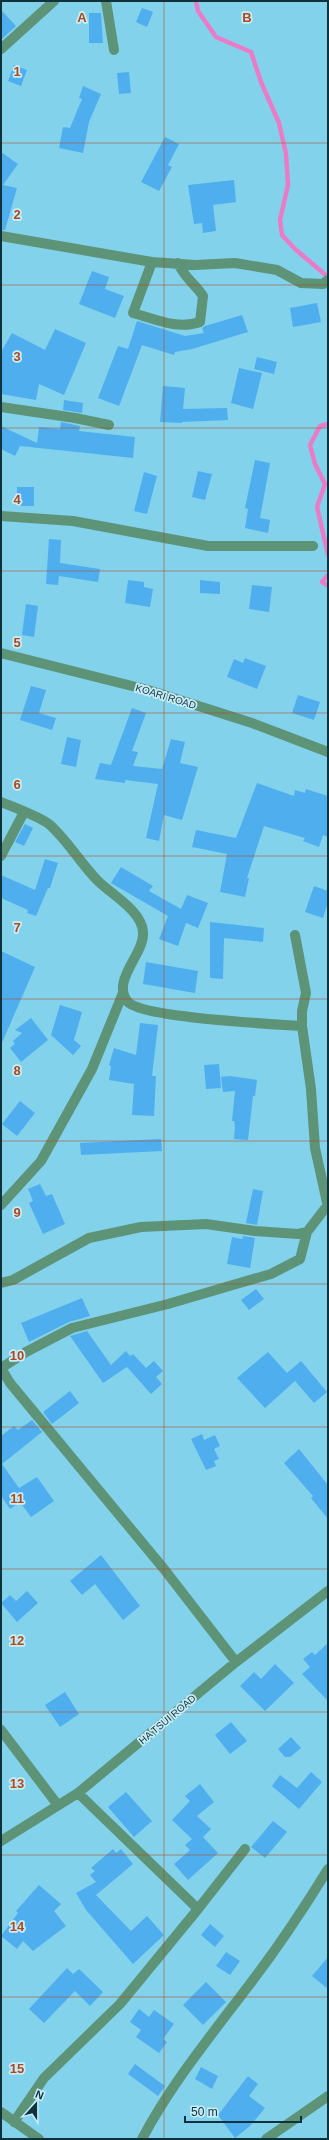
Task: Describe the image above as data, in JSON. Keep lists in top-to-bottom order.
{
  "streets": {
    "street": ["KOARI ROAD", "HA TSUI ROAD"]
  },
  "scale_bar": "50 m",
  "north": "top",
  "grid": {
    "columns": ["A", "B"],
    "rows": [
      "1",
      "2",
      "3",
      "4",
      "5",
      "6",
      "7",
      "8",
      "9",
      "10",
      "11",
      "12",
      "13",
      "14",
      "15"
    ]
  }
}
